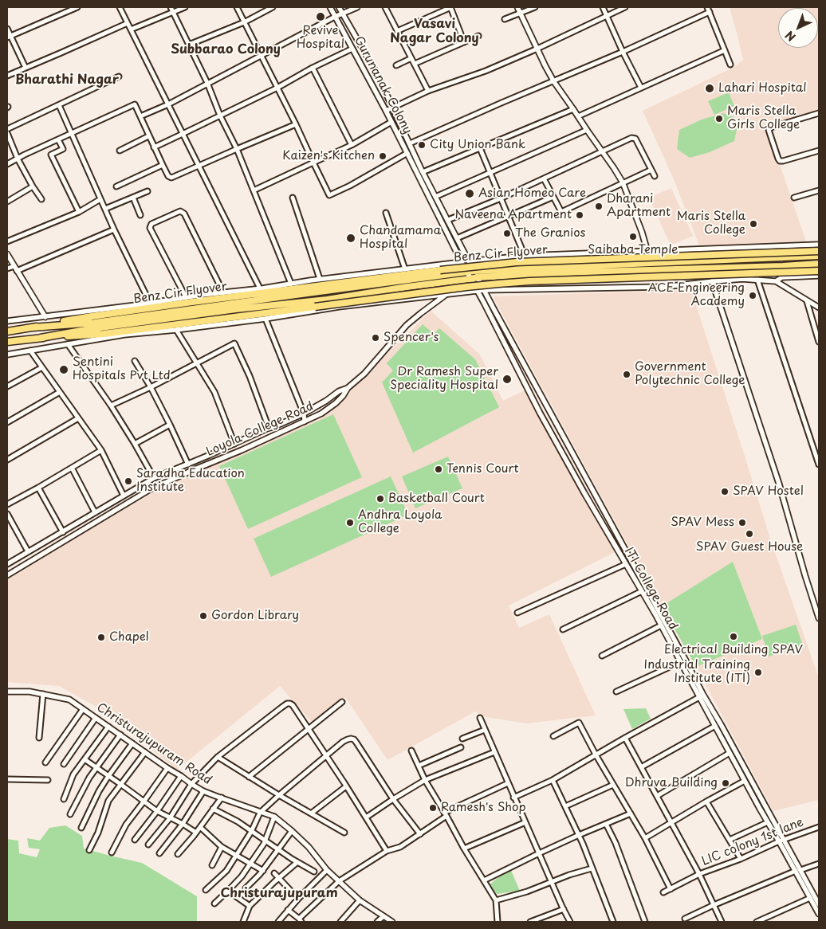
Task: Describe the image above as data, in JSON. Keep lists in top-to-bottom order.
{
  "streets": {
    "main road": ["Benz Cir Flyover"],
    "street": [
      "Gurunanak Colony",
      "Loyola College Road",
      "ITI College Road",
      "Christurajupuram Road",
      "LIC colony 1st lane"
    ]
  },
  "crossings": [
    ["Gurunanak Colony", "ITI College Road"],
    ["ITI College Road", "LIC colony 1st lane"]
  ],
  "districts": [
    "Vasavi Nagar Colony",
    "Subbarao Colony",
    "Bharathi Nagar",
    "Christurajupuram"
  ],
  "places": [
    "Revive Hospital",
    "Lahari Hospital",
    "Maris Stella Girls College",
    "City Union Bank",
    "Kaizen's Kitchen",
    "Asian Homeo Care",
    "Dharani Apartment",
    "Naveena Apartment",
    "Maris Stella College",
    "The Granios",
    "Saibaba Temple",
    "Chandamama Hospital",
    "ACE Engineering Academy",
    "Spencer's",
    "Sentini Hospitals Pvt Ltd",
    "Government Polytechnic College",
    "Dr Ramesh Super Speciality Hospital",
    "Tennis Court",
    "Saradha Education Institute",
    "SPAV Hostel",
    "Basketball Court",
    "Andhra Loyola College",
    "SPAV Mess",
    "SPAV Guest House",
    "Gordon Library",
    "Electrical Building SPAV",
    "Chapel",
    "Industrial Training Institute (ITI)",
    "Dhruva Building",
    "Ramesh's Shop"
  ],
  "north": "bottom left"
}
